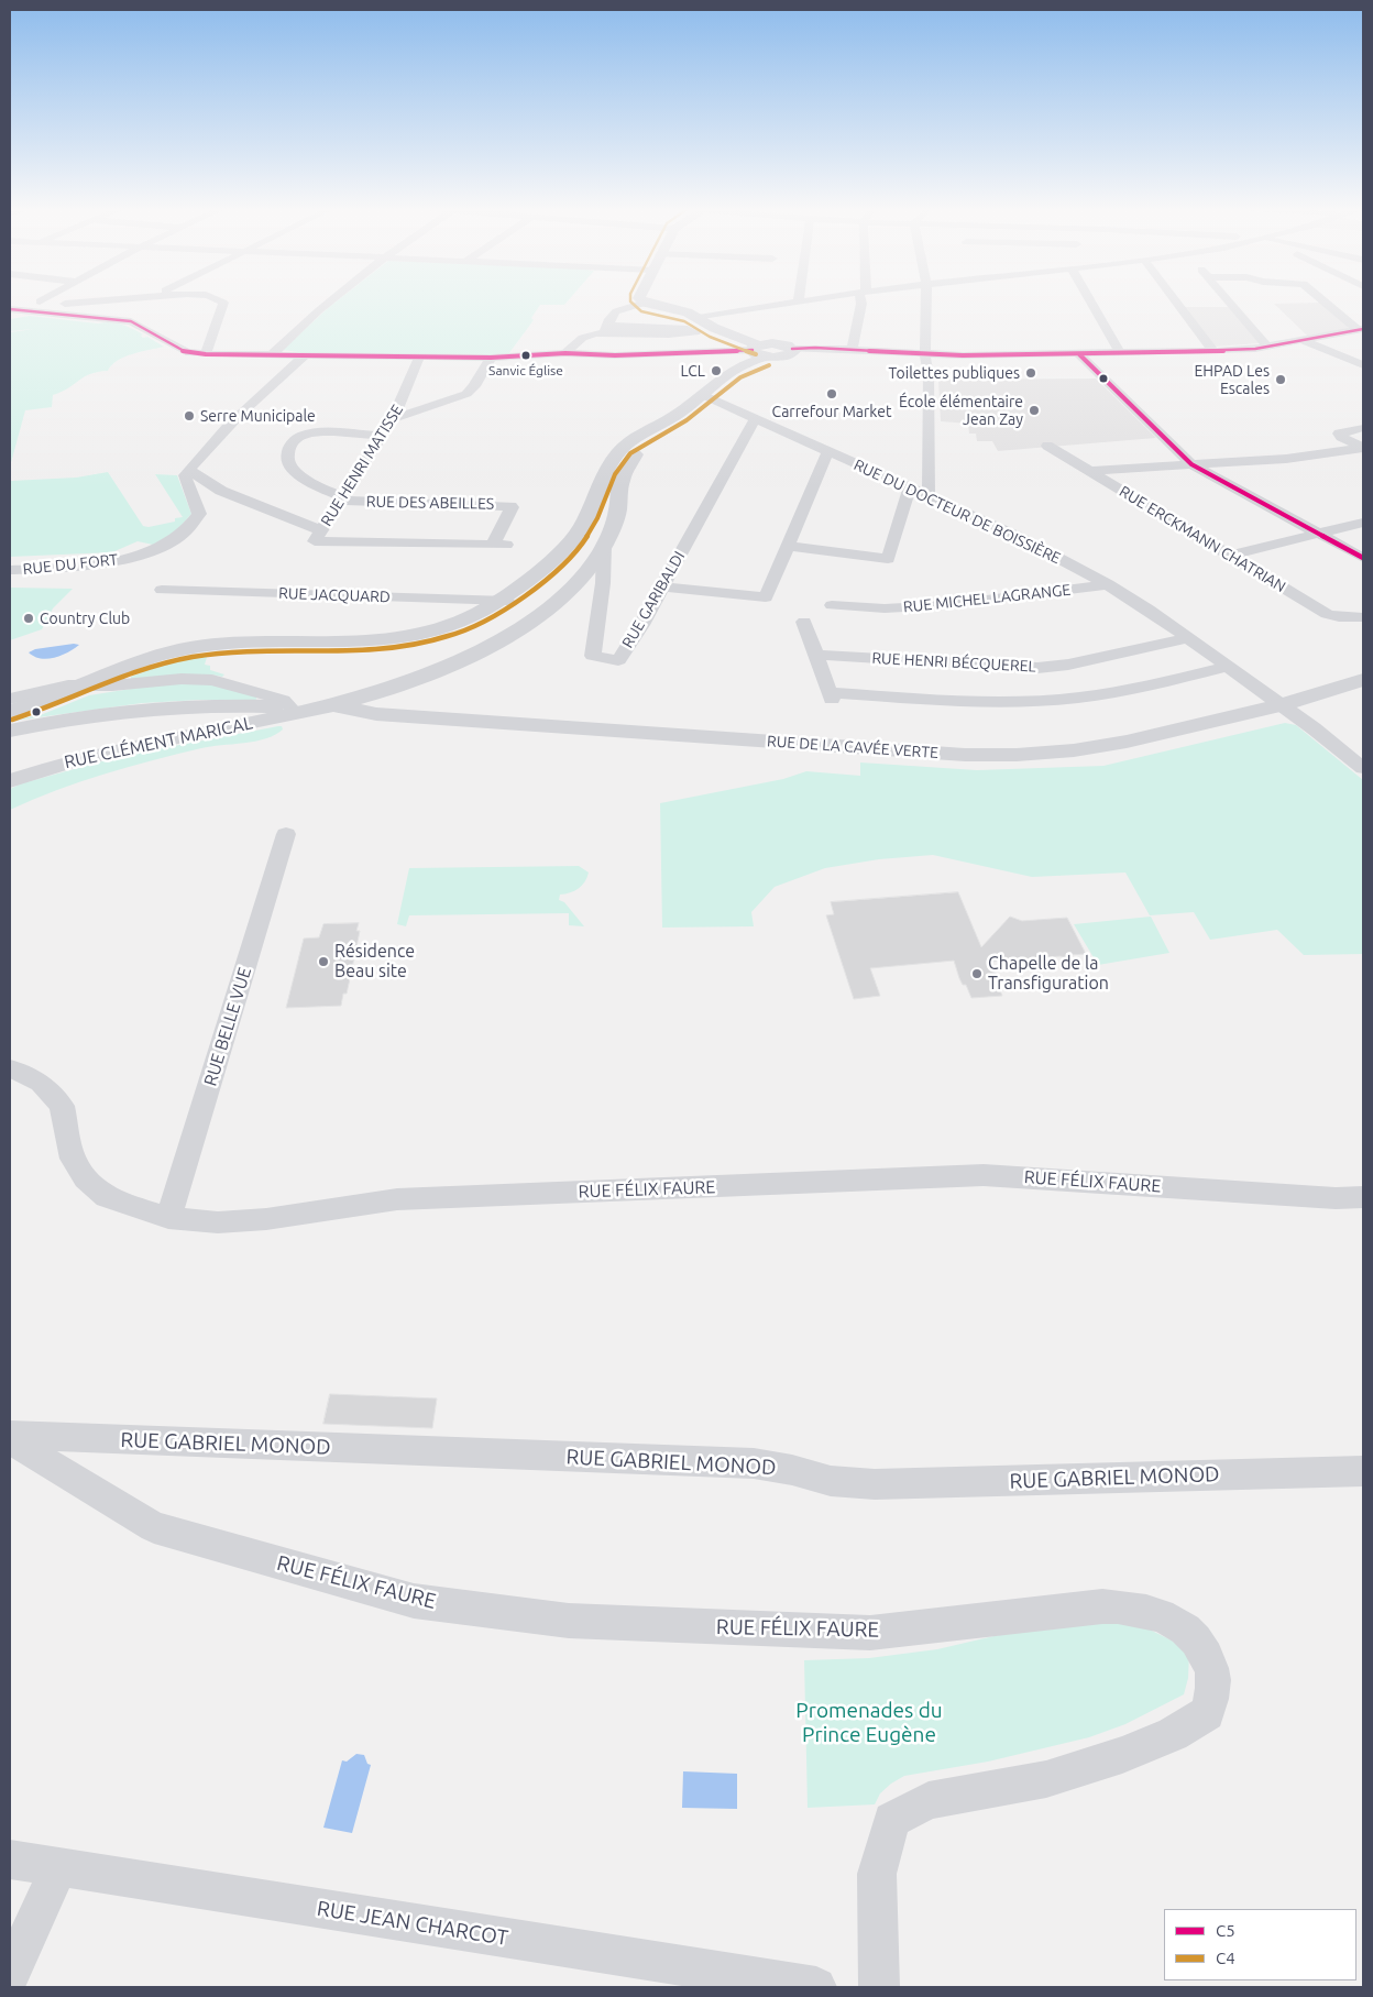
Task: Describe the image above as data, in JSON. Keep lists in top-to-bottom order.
{
  "streets": {
    "street": [
      "RUE HENRI MATISSE",
      "RUE DES ABEILLES",
      "RUE DU DOCTEUR DE BOISSIÈRE",
      "RUE ERCKMANN CHATRIAN",
      "RUE DU FORT",
      "RUE JACQUARD",
      "RUE MICHEL LAGRANGE",
      "RUE GARIBALDI",
      "RUE HENRI BÉCQUEREL",
      "RUE CLÉMENT MARICAL",
      "RUE DE LA CAVÉE VERTE",
      "RUE BELLE VUE",
      "RUE FÉLIX FAURE",
      "RUE GABRIEL MONOD",
      "RUE JEAN CHARCOT"
    ]
  },
  "crossings": [
    ["RUE HENRI MATISSE", "RUE DES ABEILLES"],
    ["RUE DU DOCTEUR DE BOISSIÈRE", "RUE MICHEL LAGRANGE"],
    ["RUE DU DOCTEUR DE BOISSIÈRE", "RUE GARIBALDI"],
    ["RUE DU DOCTEUR DE BOISSIÈRE", "RUE HENRI BÉCQUEREL"],
    ["RUE DU DOCTEUR DE BOISSIÈRE", "RUE DE LA CAVÉE VERTE"],
    ["RUE BELLE VUE", "RUE FÉLIX FAURE"]
  ],
  "parks": ["Promenades du Prince Eugène"],
  "places": [
    "Sanvic Église",
    "LCL",
    "Toilettes publiques",
    "EHPAD Les Escales",
    "Carrefour Market",
    "École élémentaire Jean Zay",
    "Serre Municipale",
    "Country Club",
    "Résidence Beau site",
    "Chapelle de la Transfiguration"
  ],
  "lines": ["transit line C4", "transit line C5"],
  "legend": ["C5", "C4"]
}
